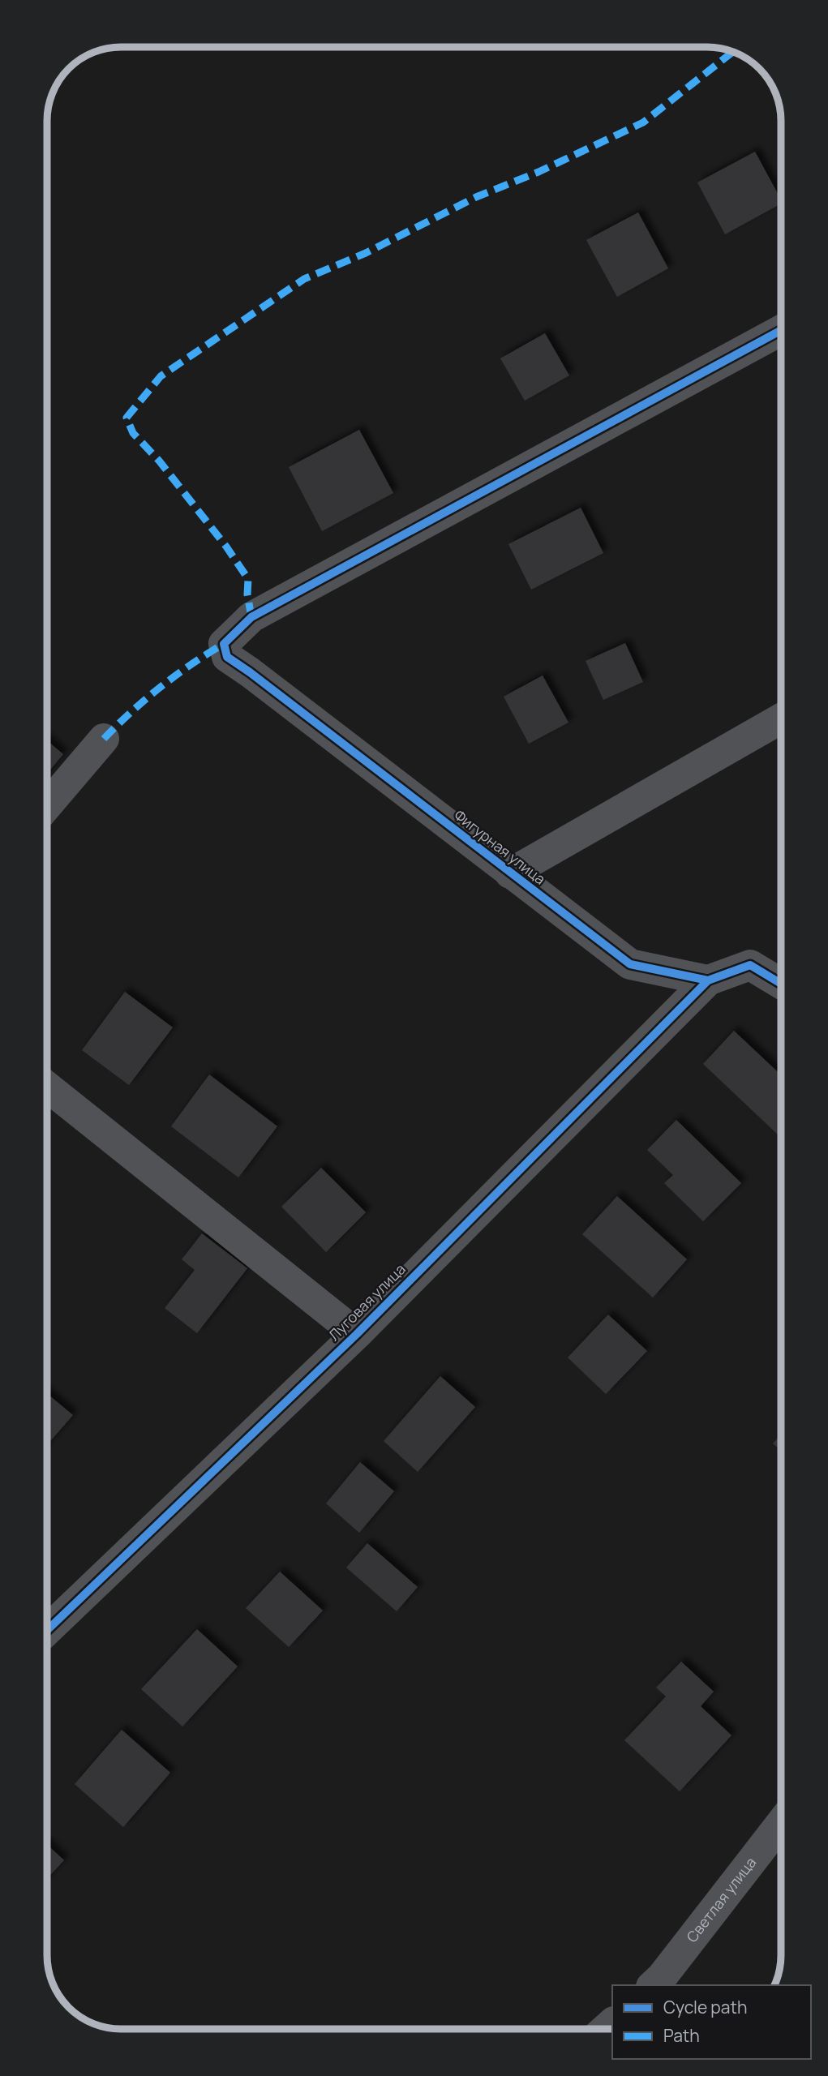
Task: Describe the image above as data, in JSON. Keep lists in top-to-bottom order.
{
  "streets": {
    "street": ["Фигурная улица", "Луговая улица", "Светлая улица"]
  },
  "crossings": [
    ["Фигурная улица", "Луговая улица"]
  ],
  "legend": ["Cycle path", "Path"]
}
